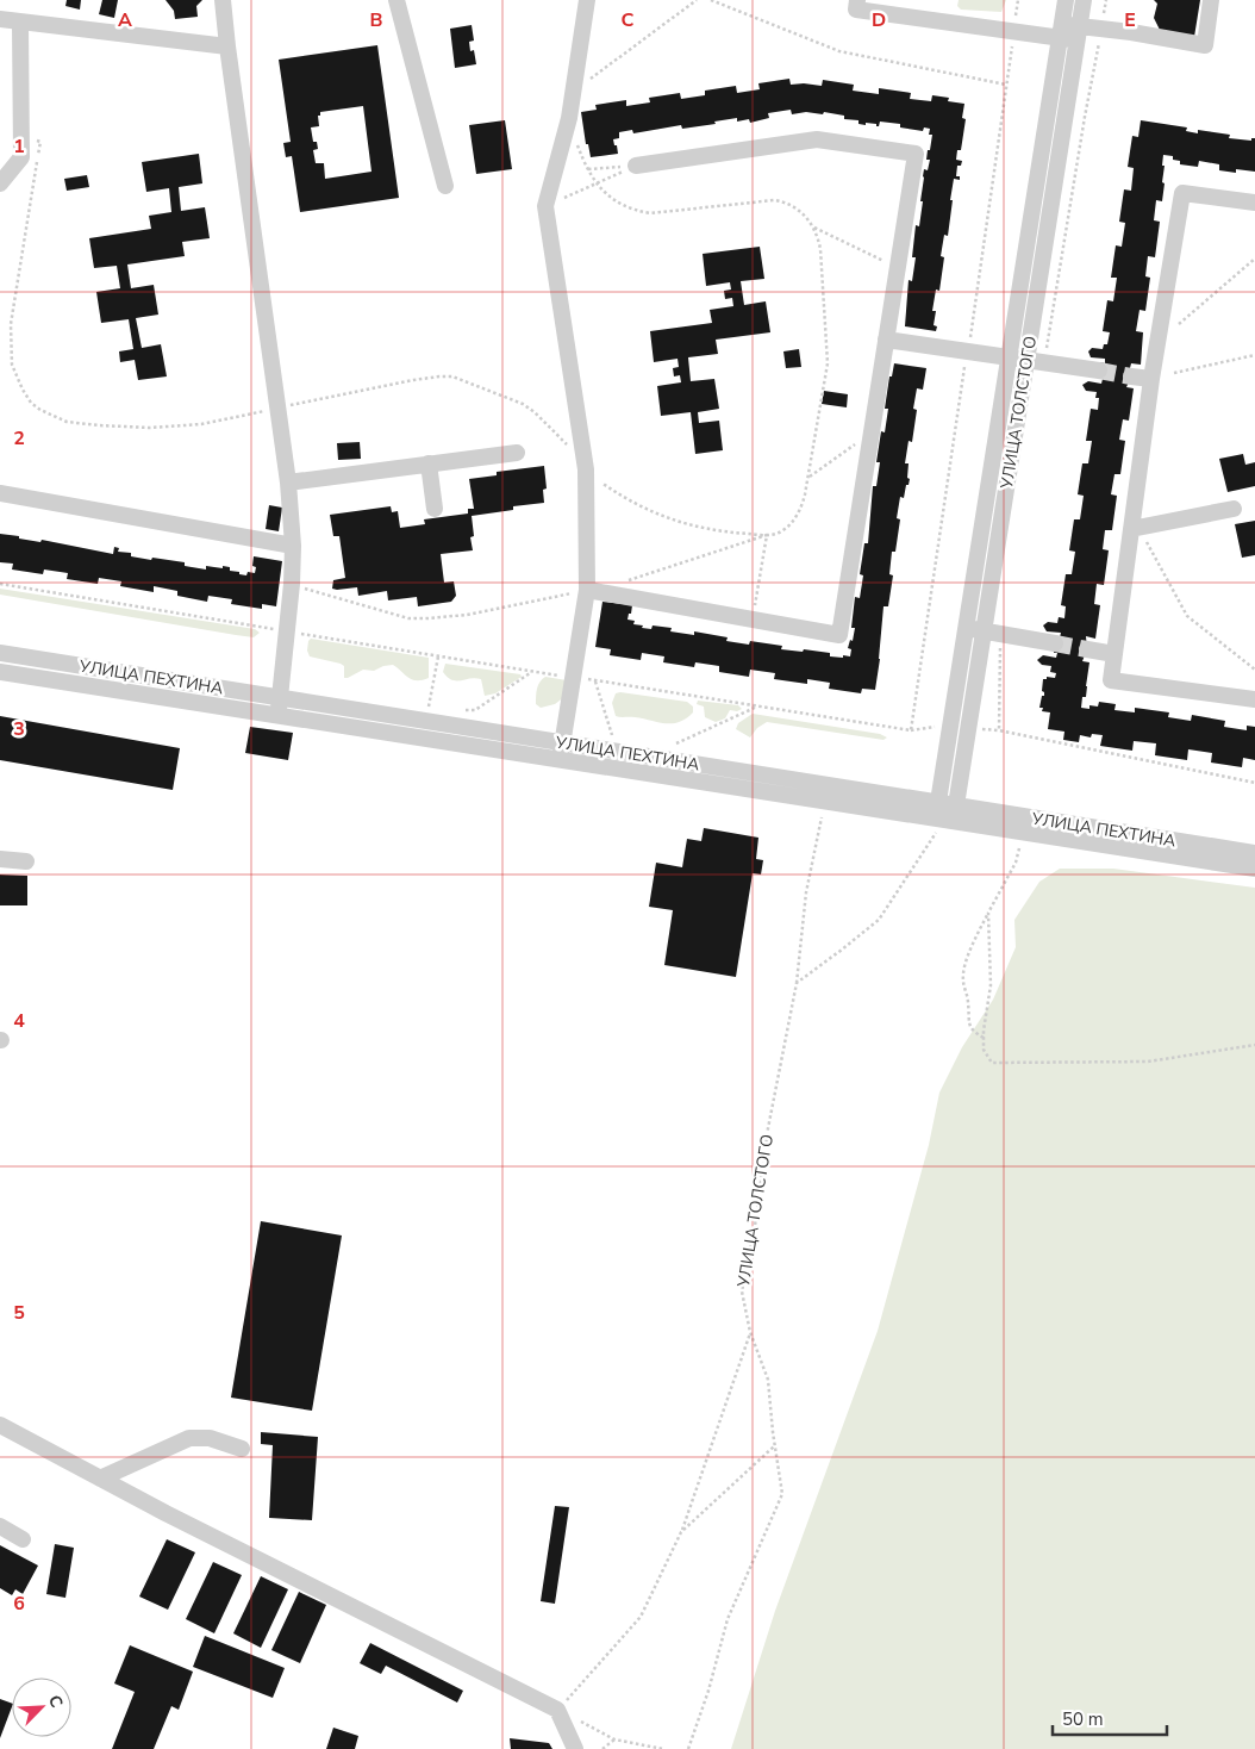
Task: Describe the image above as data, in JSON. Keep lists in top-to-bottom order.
{
  "streets": {
    "street": ["УЛИЦА ТОЛСТОГО", "УЛИЦА ПЕХТИНА"]
  },
  "crossings": [
    ["УЛИЦА ТОЛСТОГО", "УЛИЦА ПЕХТИНА"]
  ],
  "scale_bar": "50 m",
  "north": "top right",
  "grid": {
    "columns": [
      "A",
      "B",
      "C",
      "D",
      "E"
    ],
    "rows": [
      "1",
      "2",
      "3",
      "4",
      "5",
      "6"
    ]
  }
}
